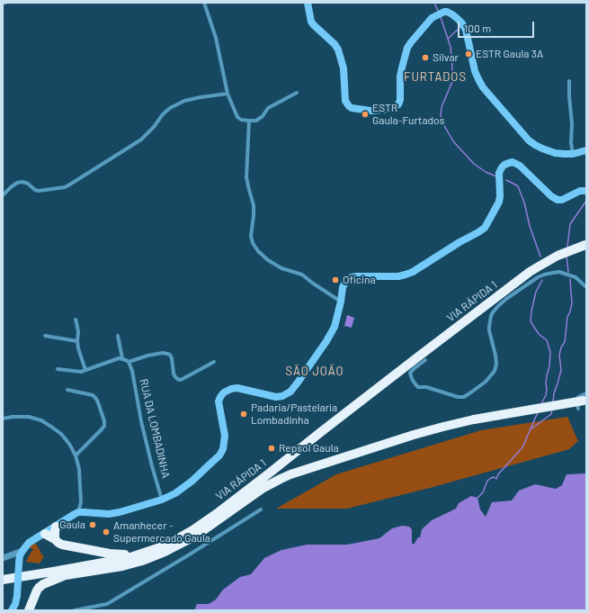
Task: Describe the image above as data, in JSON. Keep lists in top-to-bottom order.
{
  "streets": {
    "highway": ["VIA RÁPIDA 1"],
    "street": ["RUA DA LOMBADINHA"]
  },
  "districts": ["FURTADOS", "SÃO JOÃO"],
  "places": [
    "ESTR Gaula 3A",
    "Silvar",
    "ESTR Gaula-Furtados",
    "Oficina",
    "Padaria/Pastelaria Lombadinha",
    "Repsol Gaula",
    "Gaula",
    "Amanhecer - Supermercado Gaula"
  ],
  "scale_bar": "100 m"
}
